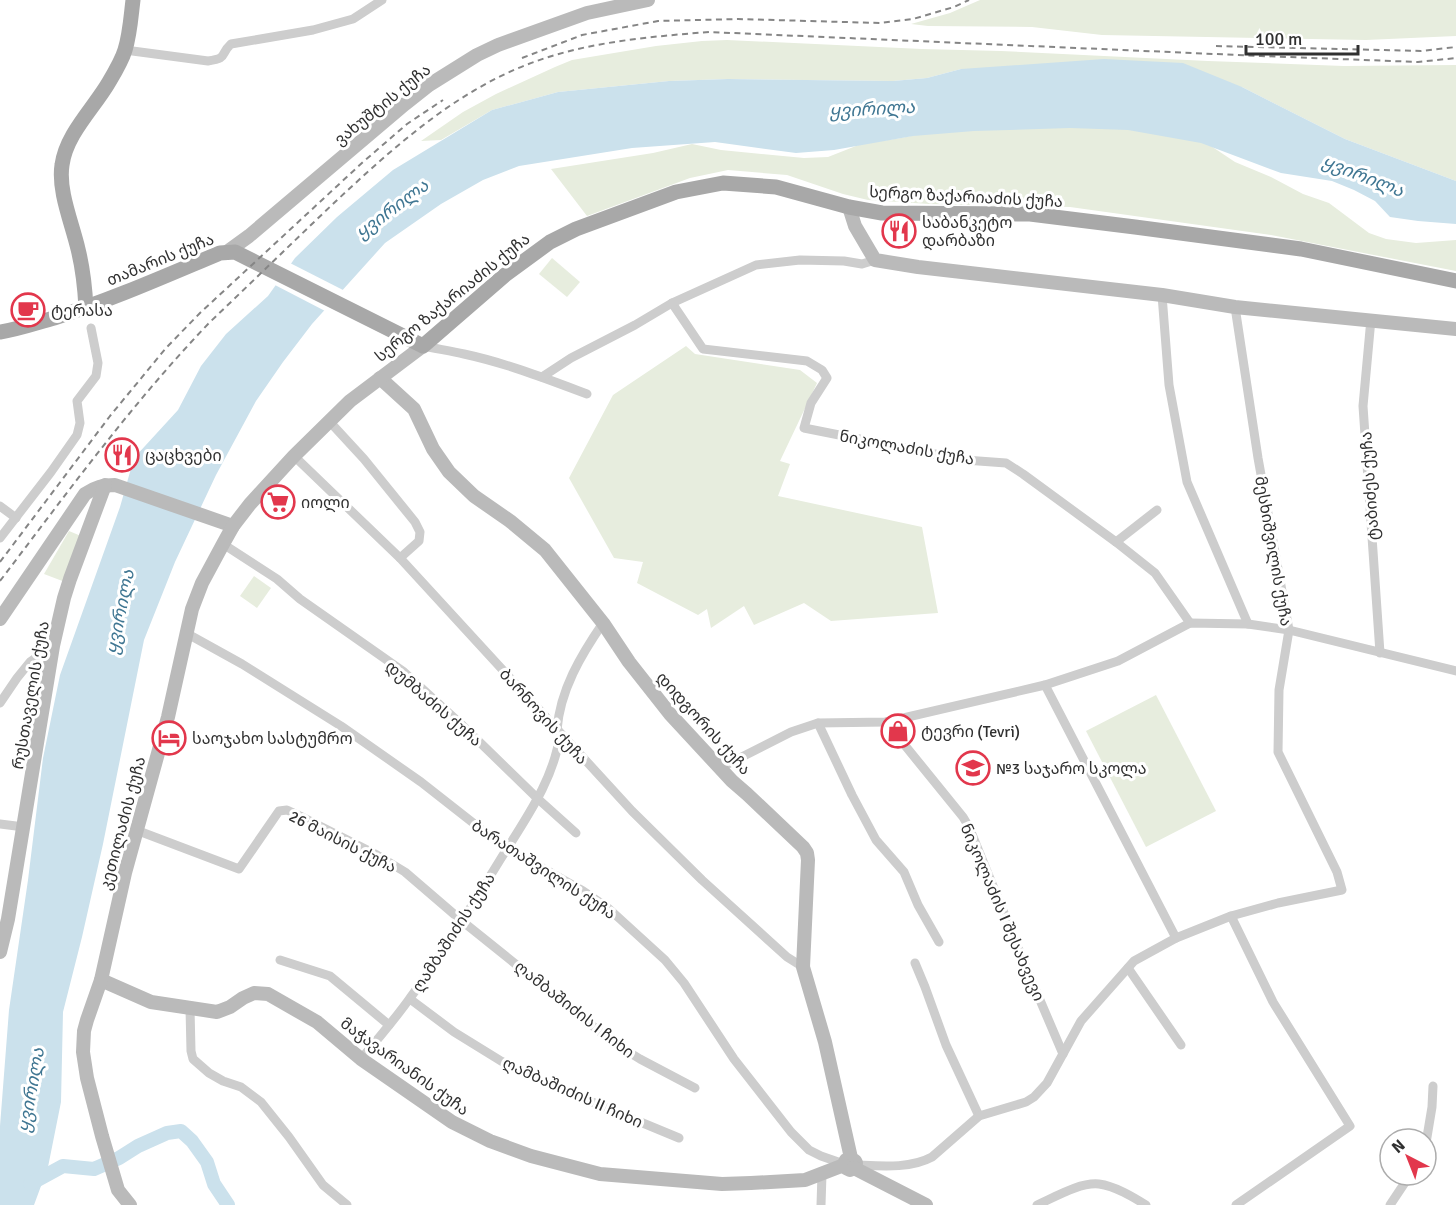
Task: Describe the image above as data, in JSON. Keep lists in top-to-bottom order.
{
  "streets": {
    "main road": ["სერგო ზაქარიაძის ქუჩა", "თამარის ქუჩა"],
    "street": [
      "ვახუშტის ქუჩა",
      "ნიკოლაძის ქუჩა",
      "ტაბიძეს ქუჩა",
      "მესხიშვილის ქუჩა",
      "რუსთაველის ქუჩა",
      "დუმბაძის ქუჩა",
      "ბარნოვის ქუჩა",
      "დიდგორის ქუჩა",
      "კეთილაძის ქუჩა",
      "26 მაისის ქუჩა",
      "ბარათაშვილის ქუჩა",
      "ნიკოლაძის I შესახვევი",
      "ღამბაშიძის ქუჩა",
      "ღამბაშიძის I ჩიხი",
      "მაჭავარიანის ქუჩა",
      "ღამბაშიძის II ჩიხი"
    ]
  },
  "crossings": [
    ["ვახუშტის ქუჩა", "თამარის ქუჩა"],
    ["სერგო ზაქარიაძის ქუჩა", "თამარის ქუჩა"],
    ["სერგო ზაქარიაძის ქუჩა", "ბარნოვის ქუჩა"],
    ["სერგო ზაქარიაძის ქუჩა", "დიდგორის ქუჩა"],
    ["სერგო ზაქარიაძის ქუჩა", "კეთილაძის ქუჩა"],
    ["დუმბაძის ქუჩა", "კეთილაძის ქუჩა"],
    ["დუმბაძის ქუჩა", "ღამბაშიძის ქუჩა"],
    ["ბარნოვის ქუჩა", "დიდგორის ქუჩა"],
    ["ბარნოვის ქუჩა", "ღამბაშიძის ქუჩა"],
    ["დიდგორის ქუჩა", "ბარათაშვილის ქუჩა"],
    ["დიდგორის ქუჩა", "ღამბაშიძის ქუჩა"],
    ["დიდგორის ქუჩა", "მაჭავარიანის ქუჩა"],
    ["კეთილაძის ქუჩა", "26 მაისის ქუჩა"],
    ["კეთილაძის ქუჩა", "ბარათაშვილის ქუჩა"],
    ["კეთილაძის ქუჩა", "მაჭავარიანის ქუჩა"],
    ["26 მაისის ქუჩა", "ღამბაშიძის ქუჩა"],
    ["26 მაისის ქუჩა", "ღამბაშიძის I ჩიხი"],
    ["ბარათაშვილის ქუჩა", "ღამბაშიძის ქუჩა"],
    ["ბარათაშვილის ქუჩა", "მაჭავარიანის ქუჩა"],
    ["ღამბაშიძის ქუჩა", "ღამბაშიძის I ჩიხი"],
    ["ღამბაშიძის ქუჩა", "მაჭავარიანის ქუჩა"],
    ["ღამბაშიძის ქუჩა", "ღამბაშიძის II ჩიხი"]
  ],
  "water": ["ყვირილა"],
  "places": {
    "restaurant": ["საბანკეტო დარბაზი", "ცაცხვები"],
    "cafe": ["ტერასა"],
    "supermarket": ["იოლი"],
    "shop": ["ტევრი (Tevri)"],
    "hotel": ["საოჯახო სასტუმრო"],
    "school or university": ["№3 საჯარო სკოლა"]
  },
  "scale_bar": "100 m",
  "north": "top left"
}
